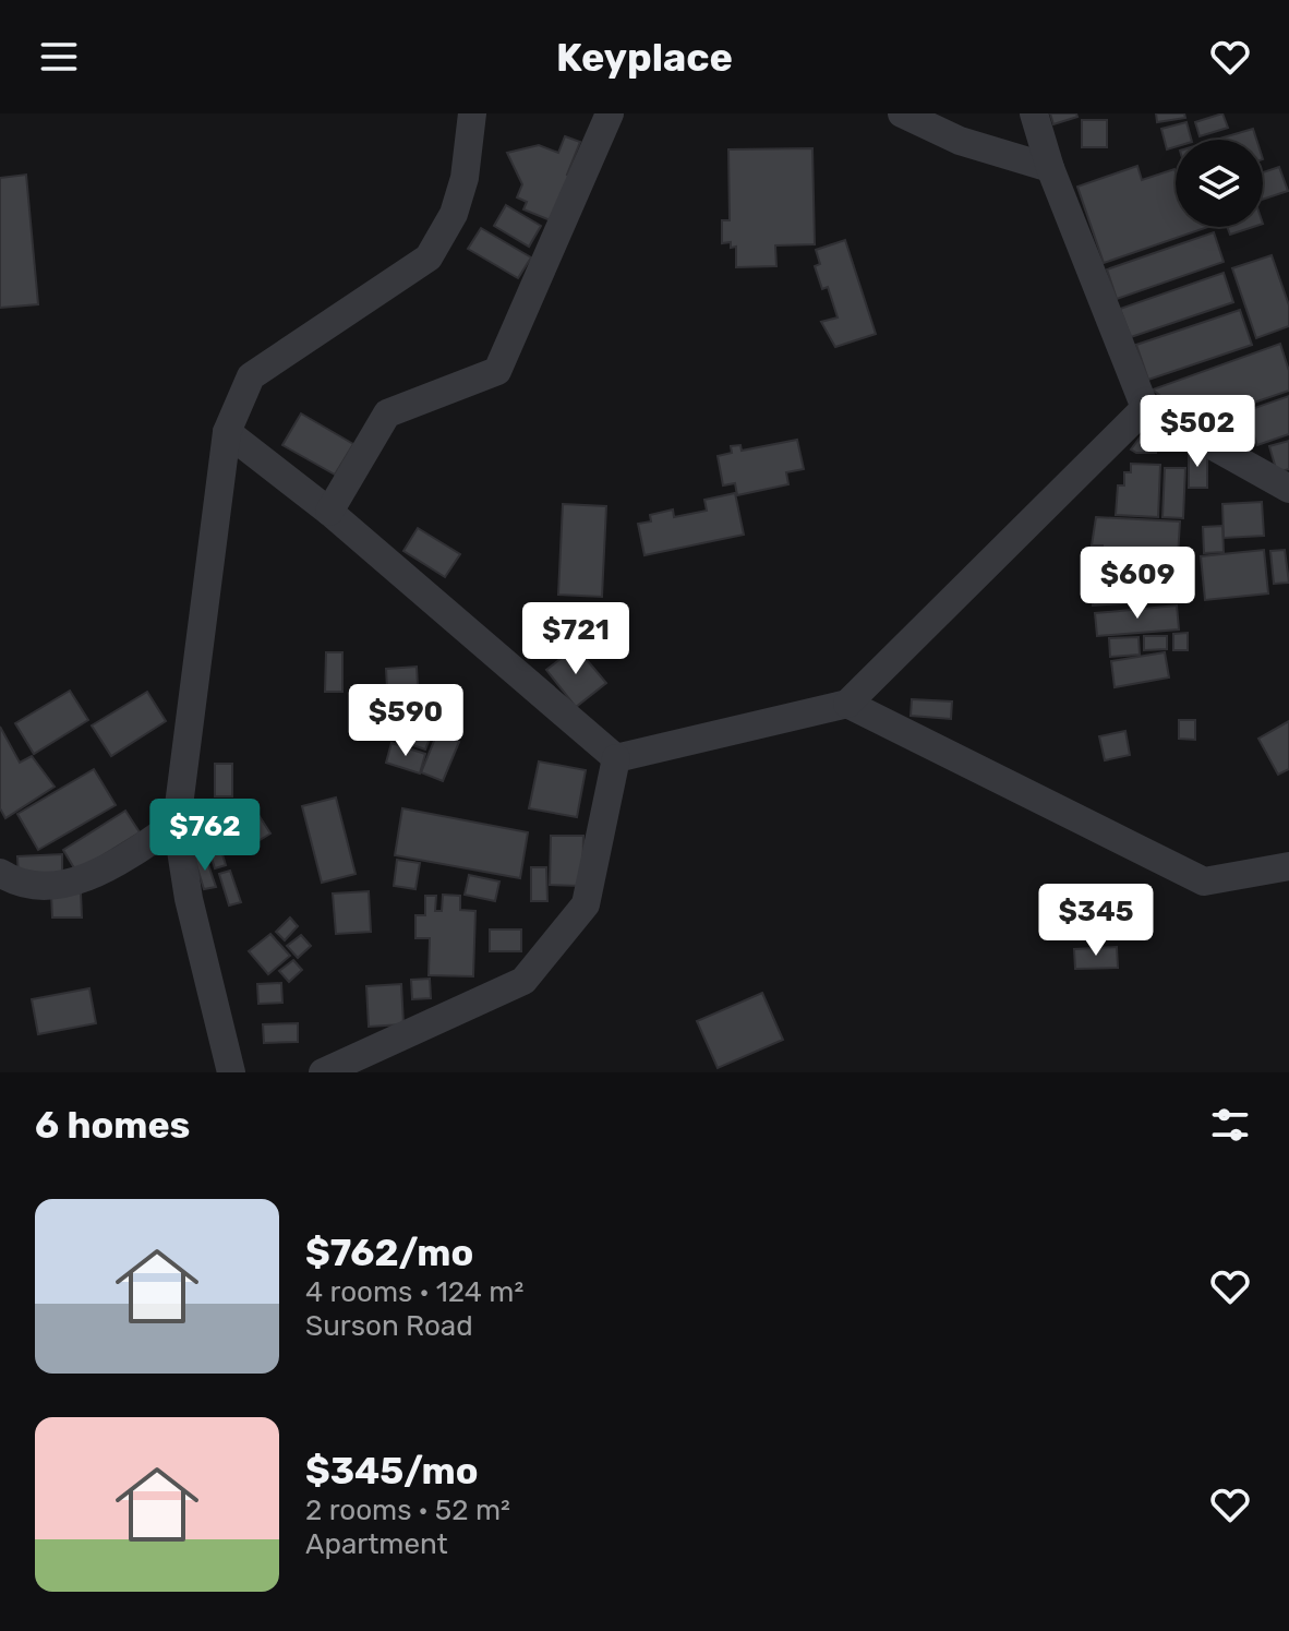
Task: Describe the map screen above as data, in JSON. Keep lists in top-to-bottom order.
{
  "page": {
    "header": "Keyplace",
    "price": [
      "$502",
      "$609",
      "$721",
      "$590",
      "$762",
      "$345"
    ],
    "heading": "6 homes",
    "list": [
      {
        "name": "$762/mo",
        "note": "4 rooms · 124 m² · Surson Road"
      },
      {
        "name": "$345/mo",
        "note": "2 rooms · 52 m² · Apartment"
      }
    ]
  }
}
